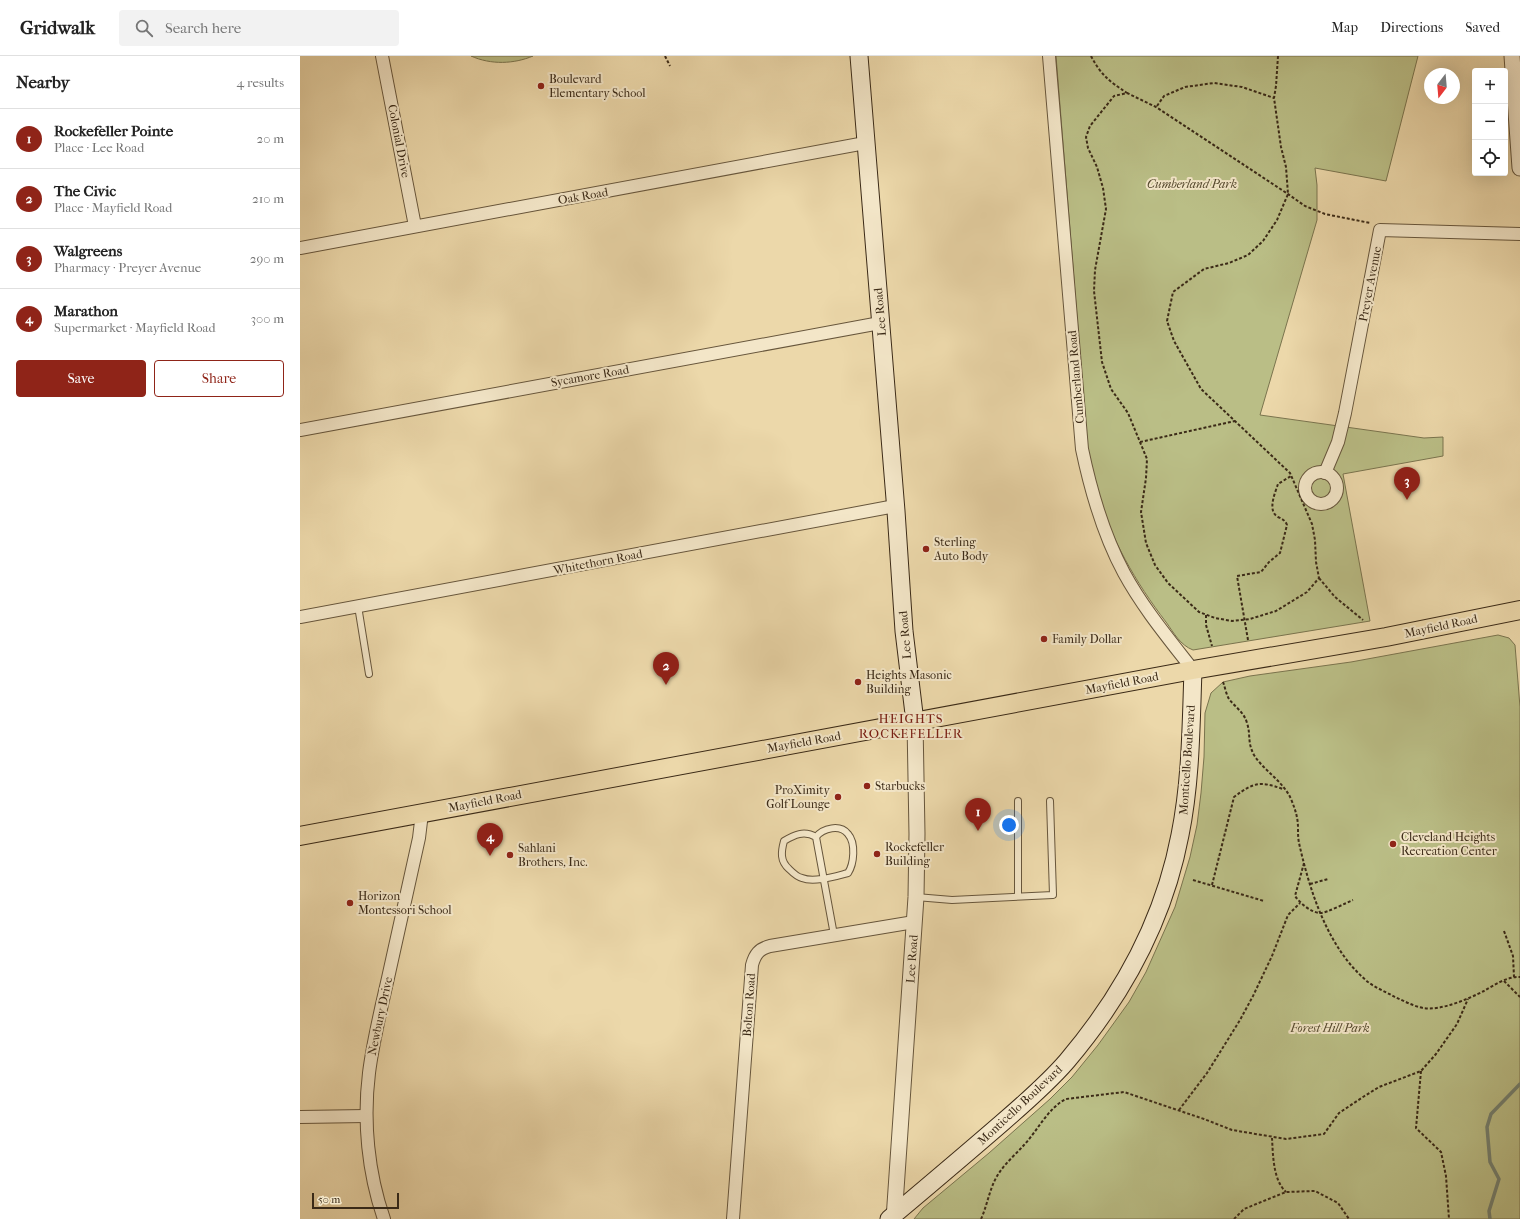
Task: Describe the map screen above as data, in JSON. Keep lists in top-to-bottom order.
{
  "streets": {
    "main road": ["Lee Road", "Mayfield Road", "Monticello Boulevard"],
    "street": [
      "Colonial Drive",
      "Oak Road",
      "Preyer Avenue",
      "Sycamore Road",
      "Cumberland Road",
      "Whitethorn Road",
      "Bolton Road",
      "Newbury Drive"
    ]
  },
  "crossings": [
    ["Colonial Drive", "Oak Road"],
    ["Oak Road", "Lee Road"],
    ["Lee Road", "Sycamore Road"],
    ["Lee Road", "Whitethorn Road"],
    ["Lee Road", "Mayfield Road"],
    ["Lee Road", "Monticello Boulevard"],
    ["Lee Road", "Bolton Road"],
    ["Cumberland Road", "Mayfield Road"],
    ["Cumberland Road", "Monticello Boulevard"],
    ["Mayfield Road", "Monticello Boulevard"],
    ["Mayfield Road", "Newbury Drive"]
  ],
  "districts": ["HEIGHTS ROCKEFELLER"],
  "parks": ["Cumberland Park", "Forest Hill Park"],
  "places": [
    "Boulevard Elementary School",
    "Sterling Auto Body",
    "Family Dollar",
    "Heights Masonic Building",
    "Starbucks",
    "ProXimity Golf Lounge",
    "Cleveland Heights Recreation Center",
    "Rockefeller Building",
    "Sahlani Brothers, Inc.",
    "Horizon Montessori School"
  ],
  "scale_bar": "50 m",
  "north": "bottom",
  "page": {
    "header": "Gridwalk",
    "search": "Search here",
    "nav": ["Map", "Directions", "Saved"],
    "heading": ["Nearby", "4 results"],
    "map_buttons": ["+", "−"],
    "list": [
      {
        "mark": "1",
        "name": "Rockefeller Pointe",
        "note": "Place · Lee Road",
        "value": "20 m"
      },
      {
        "mark": "2",
        "name": "The Civic",
        "note": "Place · Mayfield Road",
        "value": "210 m"
      },
      {
        "mark": "3",
        "name": "Walgreens",
        "note": "Pharmacy · Preyer Avenue",
        "value": "290 m"
      },
      {
        "mark": "4",
        "name": "Marathon",
        "note": "Supermarket · Mayfield Road",
        "value": "300 m"
      }
    ],
    "buttons": ["Save", "Share"],
    "pins": [
      "3",
      "2",
      "1",
      "4"
    ],
    "scale": "50 m"
  }
}
